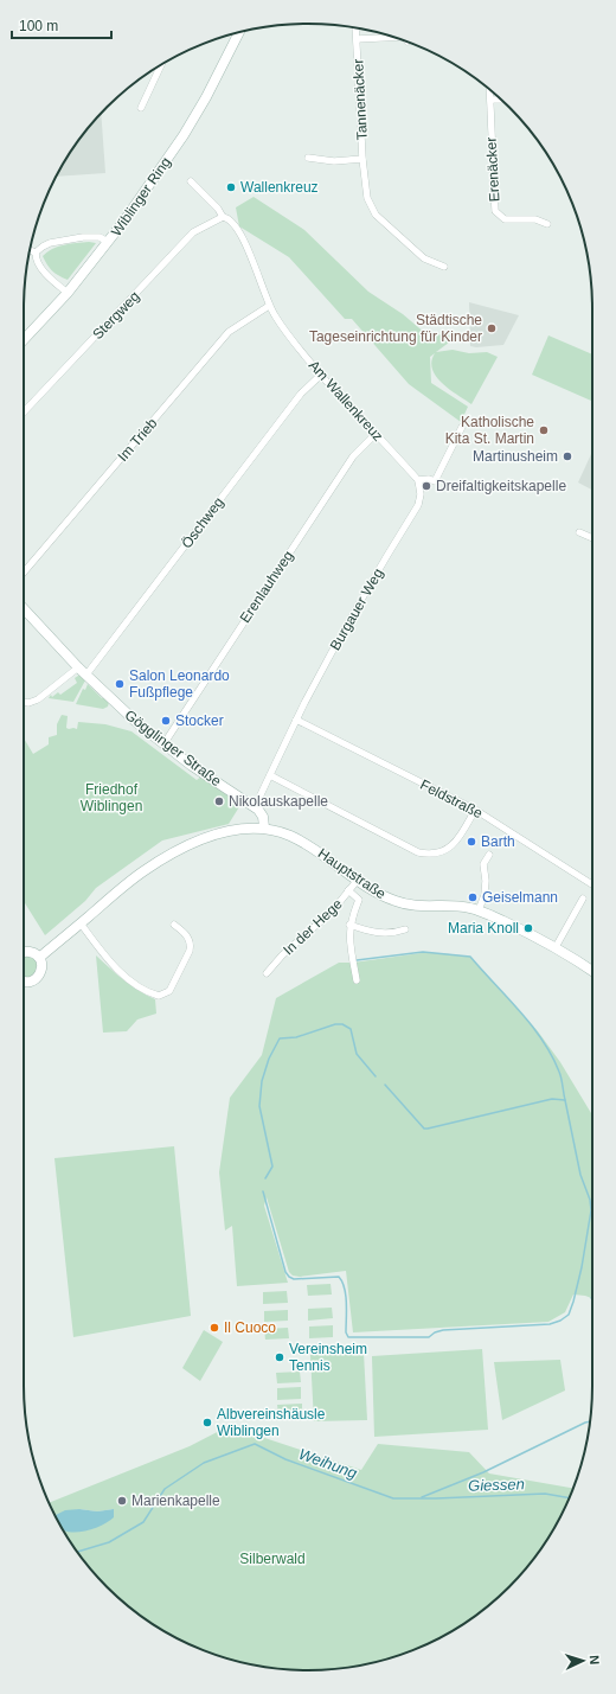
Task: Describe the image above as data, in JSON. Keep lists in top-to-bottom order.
{
  "streets": {
    "main road": ["Wiblinger Ring", "Gögglinger Straße", "Hauptstraße"],
    "street": [
      "Tannenäcker",
      "Erenäcker",
      "Stergweg",
      "Am Wallenkreuz",
      "Im Trieb",
      "Öschweg",
      "Erenlauhweg",
      "Burgauer Weg",
      "Feldstraße",
      "In der Hege"
    ]
  },
  "crossings": [
    ["Stergweg", "Am Wallenkreuz"],
    ["Am Wallenkreuz", "Im Trieb"],
    ["Am Wallenkreuz", "Öschweg"],
    ["Am Wallenkreuz", "Erenlauhweg"],
    ["Am Wallenkreuz", "Burgauer Weg"],
    ["Öschweg", "Gögglinger Straße"],
    ["Erenlauhweg", "Gögglinger Straße"],
    ["Burgauer Weg", "Gögglinger Straße"],
    ["Burgauer Weg", "Feldstraße"],
    ["Hauptstraße", "In der Hege"]
  ],
  "water": ["Weihung", "Giessen"],
  "parks": ["Friedhof Wiblingen", "Silberwald"],
  "places": [
    "Wallenkreuz",
    "Städtische Tageseinrichtung für Kinder",
    "Katholische Kita St. Martin",
    "Martinusheim",
    "Dreifaltigkeitskapelle",
    "Salon Leonardo Fußpflege",
    "Stocker",
    "Nikolauskapelle",
    "Barth",
    "Geiselmann",
    "Maria Knoll",
    "Il Cuoco",
    "Vereinsheim Tennis",
    "Albvereinshäusle Wiblingen",
    "Marienkapelle"
  ],
  "scale_bar": "100 m",
  "north": "right"
}
